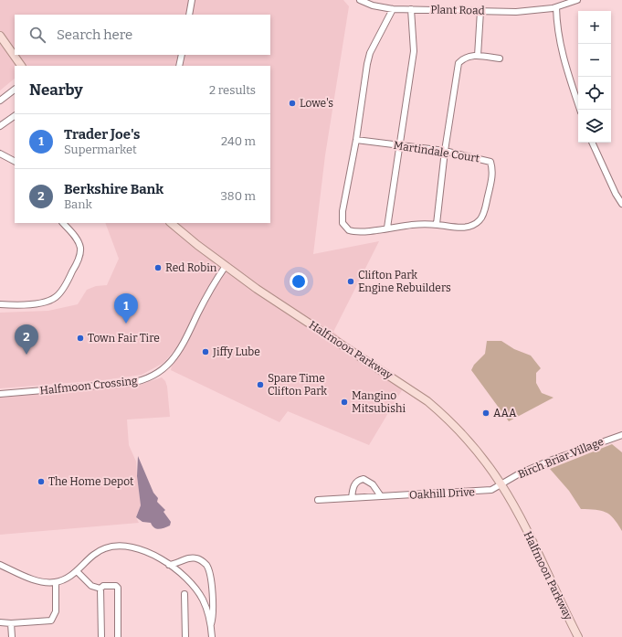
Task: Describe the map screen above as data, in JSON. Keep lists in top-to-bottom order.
{
  "streets": {
    "main road": ["Halfmoon Parkway"],
    "street": [
      "Plant Road",
      "Martindale Court",
      "Halfmoon Crossing",
      "Birch Briar Village",
      "Oakhill Drive"
    ]
  },
  "crossings": [
    ["Plant Road", "Martindale Court"],
    ["Halfmoon Parkway", "Halfmoon Crossing"],
    ["Halfmoon Parkway", "Birch Briar Village"],
    ["Halfmoon Parkway", "Oakhill Drive"],
    ["Birch Briar Village", "Oakhill Drive"]
  ],
  "places": [
    "Lowe's",
    "Red Robin",
    "Clifton Park Engine Rebuilders",
    "Town Fair Tire",
    "Jiffy Lube",
    "Spare Time Clifton Park",
    "Mangino Mitsubishi",
    "AAA",
    "The Home Depot"
  ],
  "page": {
    "map_buttons": ["+", "−"],
    "search": "Search here",
    "heading": ["Nearby", "2 results"],
    "list": [
      {
        "mark": "1",
        "name": "Trader Joe's",
        "note": "Supermarket",
        "value": "240 m"
      },
      {
        "mark": "2",
        "name": "Berkshire Bank",
        "note": "Bank",
        "value": "380 m"
      }
    ],
    "pins": ["1", "2"]
  }
}
